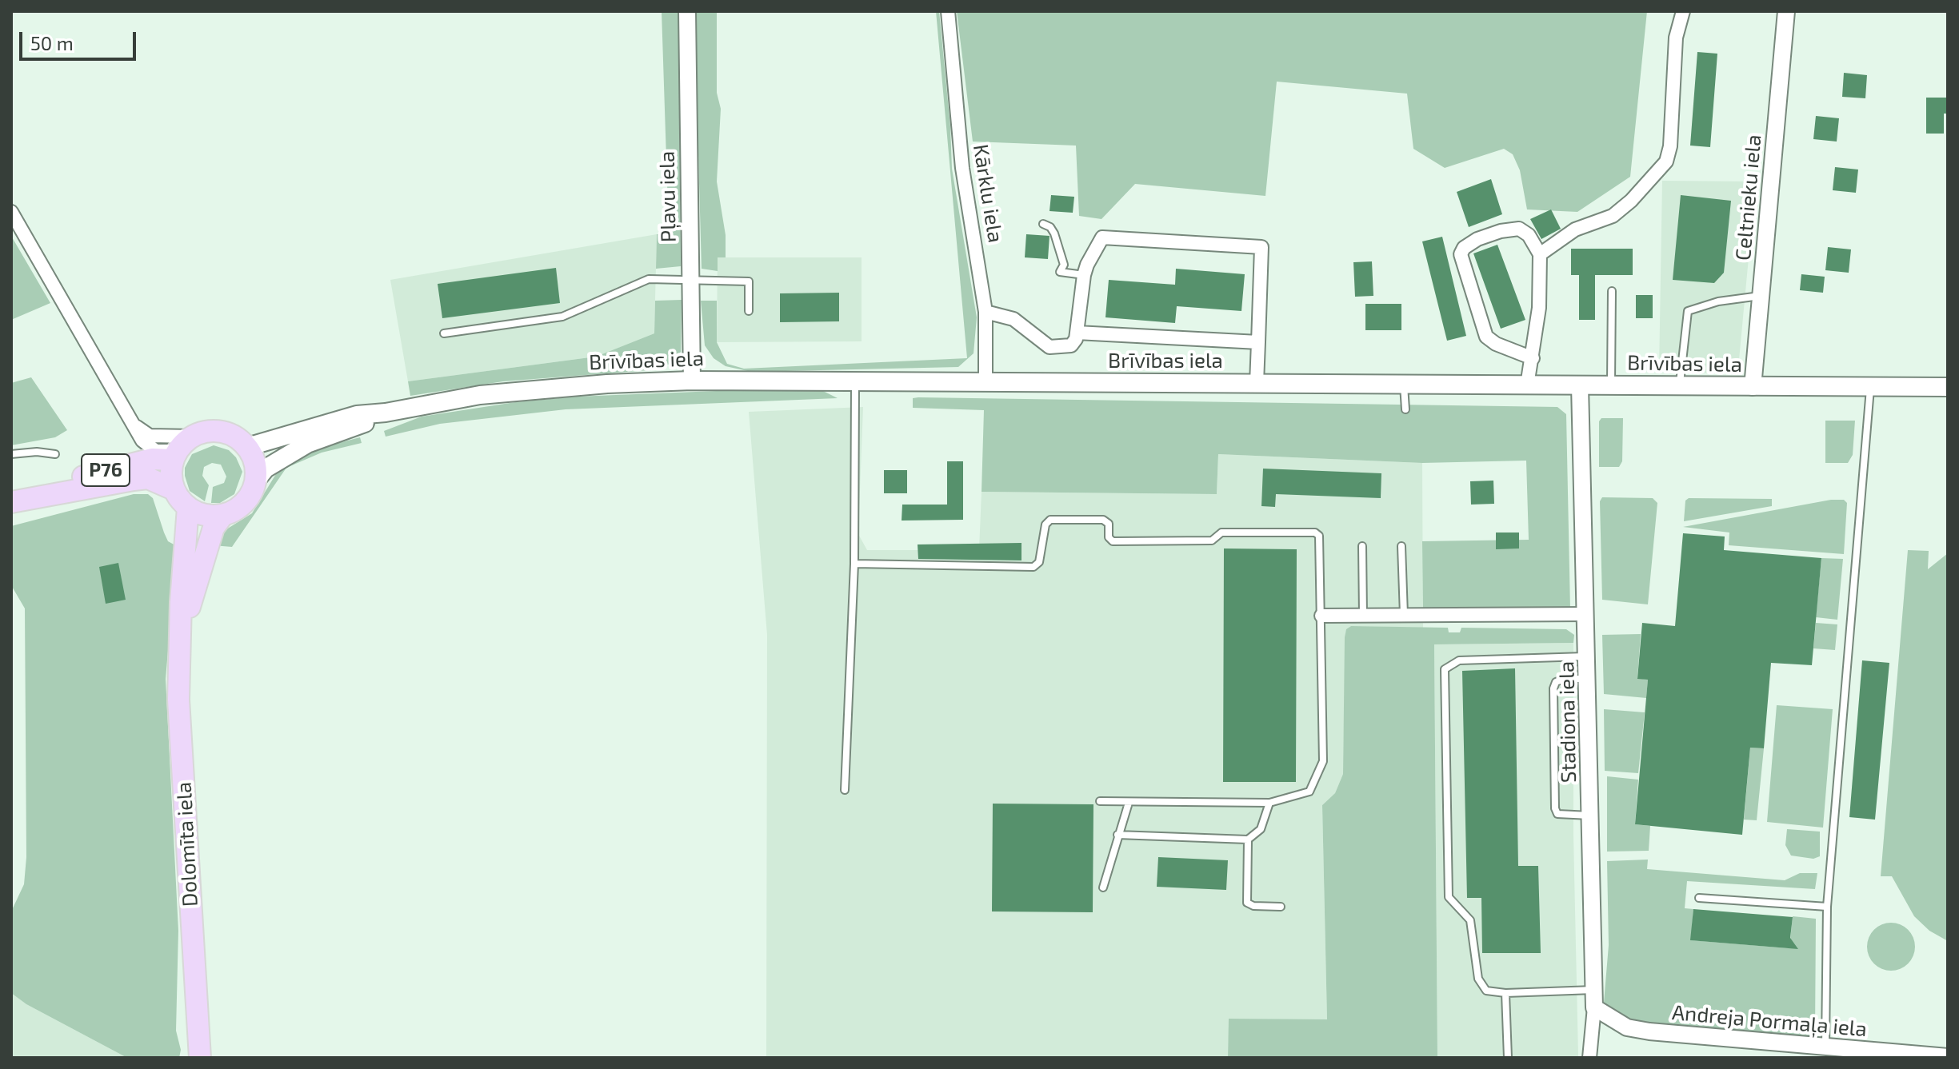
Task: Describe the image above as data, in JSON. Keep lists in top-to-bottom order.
{
  "streets": {
    "main road": ["Brīvības iela", "P76", "Dolomīta iela"],
    "street": [
      "Kārklu iela",
      "Pļavu iela",
      "Celtnieku iela",
      "Stadiona iela",
      "Andreja Pormaļa iela"
    ]
  },
  "crossings": [
    ["Kārklu iela", "Brīvības iela"],
    ["Pļavu iela", "Brīvības iela"],
    ["Celtnieku iela", "Brīvības iela"],
    ["Brīvības iela", "P76"],
    ["Brīvības iela", "Stadiona iela"],
    ["Brīvības iela", "Dolomīta iela"],
    ["P76", "Dolomīta iela"],
    ["Stadiona iela", "Andreja Pormaļa iela"]
  ],
  "scale_bar": "50 m"
}
